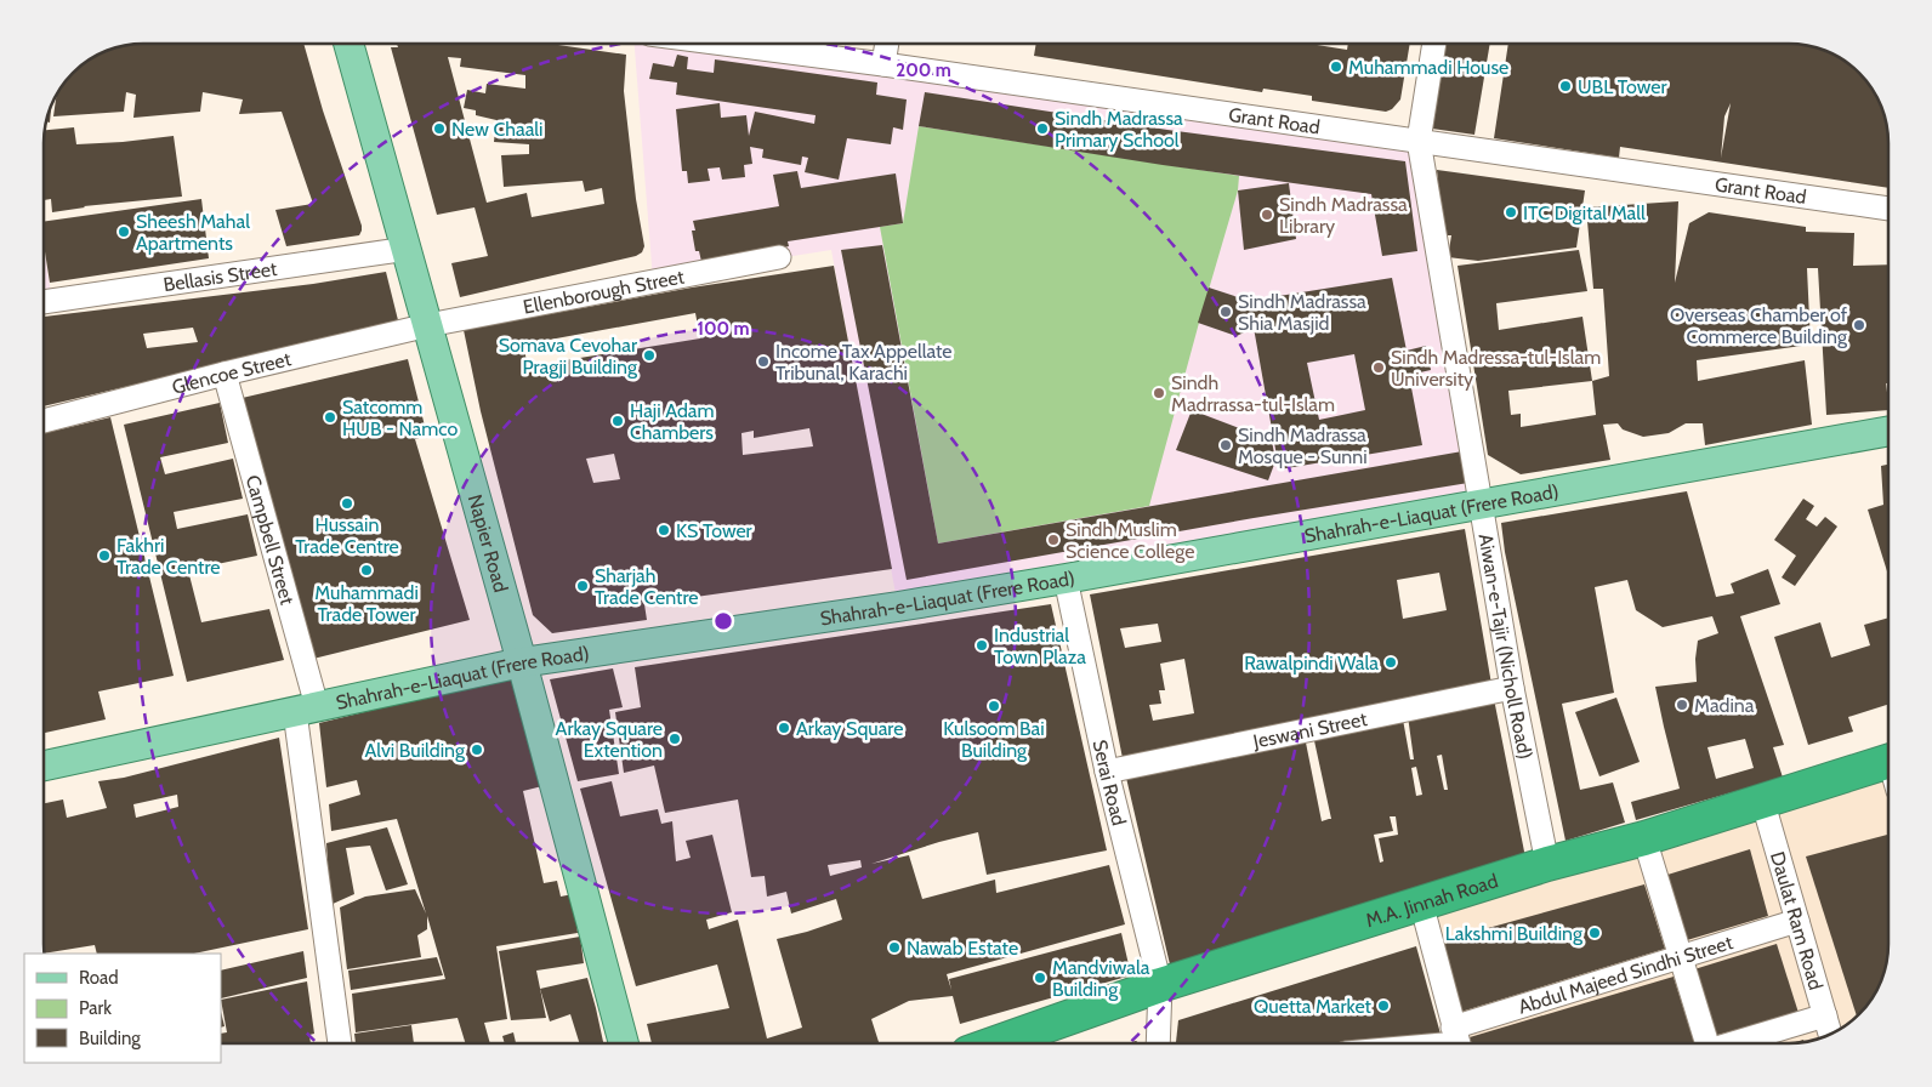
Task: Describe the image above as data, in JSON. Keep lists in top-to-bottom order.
{
  "streets": {
    "highway": ["M.A. Jinnah Road"],
    "main road": ["Shahrah-e-Liaquat (Frere Road)", "Napier Road"],
    "street": [
      "Grant Road",
      "Bellasis Street",
      "Ellenborough Street",
      "Glencoe Street",
      "Campbell Street",
      "Aiwan-e-Tajir (Nicholl Road)",
      "Jeswani Street",
      "Serai Road",
      "Daulat Ram Road",
      "Abdul Majeed Sindhi Street"
    ]
  },
  "crossings": [
    ["Grant Road", "Aiwan-e-Tajir (Nicholl Road)"],
    ["Bellasis Street", "Napier Road"],
    ["Ellenborough Street", "Glencoe Street"],
    ["Ellenborough Street", "Napier Road"],
    ["Glencoe Street", "Campbell Street"],
    ["Glencoe Street", "Napier Road"],
    ["Shahrah-e-Liaquat (Frere Road)", "Campbell Street"],
    ["Shahrah-e-Liaquat (Frere Road)", "Napier Road"],
    ["Shahrah-e-Liaquat (Frere Road)", "Aiwan-e-Tajir (Nicholl Road)"],
    ["Shahrah-e-Liaquat (Frere Road)", "Serai Road"],
    ["Aiwan-e-Tajir (Nicholl Road)", "Jeswani Street"],
    ["Aiwan-e-Tajir (Nicholl Road)", "M.A. Jinnah Road"],
    ["Jeswani Street", "Serai Road"],
    ["Serai Road", "M.A. Jinnah Road"],
    ["M.A. Jinnah Road", "Daulat Ram Road"],
    ["Daulat Ram Road", "Abdul Majeed Sindhi Street"]
  ],
  "places": [
    "Muhammadi House",
    "UBL Tower",
    "New Chaali",
    "Sindh Madrassa Primary School",
    "ITC Digital Mall",
    "Sindh Madrassa Library",
    "Sheesh Mahal Apartments",
    "Sindh Madrassa Shia Masjid",
    "Overseas Chamber of Commerce Building",
    "Somava Cevohar Pragji Building",
    "Income Tax Appellate Tribunal, Karachi",
    "Sindh Madressa-tul-Islam University",
    "Sindh Madrrassa-tul-Islam",
    "Satcomm HUB - Namco",
    "Haji Adam Chambers",
    "Sindh Madrassa Mosque - Sunni",
    "Hussain Trade Centre",
    "KS Tower",
    "Sindh Muslim Science College",
    "Fakhri Trade Centre",
    "Muhammadi Trade Tower",
    "Sharjah Trade Centre",
    "Industrial Town Plaza",
    "Rawalpindi Wala",
    "Madina",
    "Kulsoom Bai Building",
    "Arkay Square",
    "Arkay Square Extention",
    "Alvi Building",
    "Lakshmi Building",
    "Nawab Estate",
    "Mandviwala Building",
    "Quetta Market"
  ],
  "legend": ["Road", "Park", "Building"],
  "rings": ["200 m", "100 m"]
}
